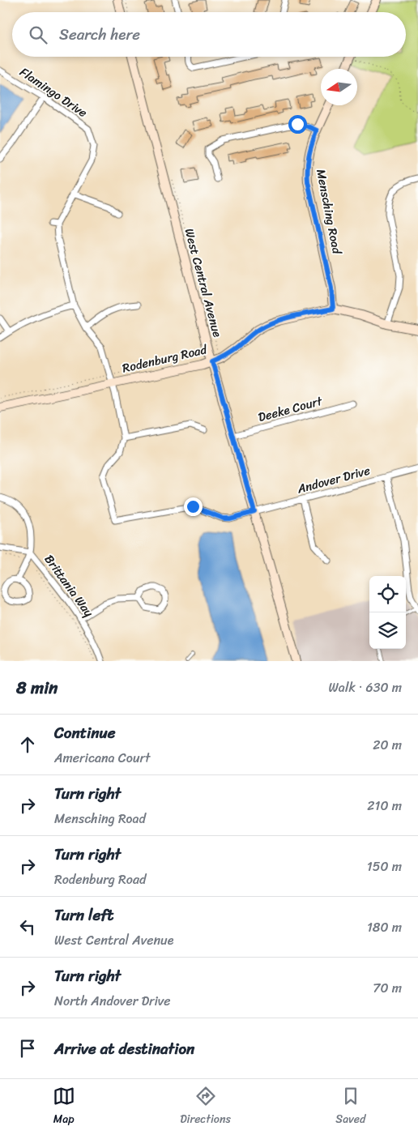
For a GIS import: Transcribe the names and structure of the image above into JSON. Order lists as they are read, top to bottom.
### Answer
{
  "streets": {
    "street": [
      "Flamingo Drive",
      "Mensching Road",
      "West Central Avenue",
      "Rodenburg Road",
      "Deeke Court",
      "Andover Drive",
      "Brittania Way"
    ]
  },
  "crossings": [
    ["Mensching Road", "Rodenburg Road"],
    ["West Central Avenue", "Rodenburg Road"],
    ["West Central Avenue", "Deeke Court"],
    ["West Central Avenue", "Andover Drive"]
  ],
  "north": "left",
  "page": {
    "search": "Search here",
    "heading": ["8 min", "Walk · 630 m"],
    "list": [
      ["Continue", "Americana Court", "20 m"],
      ["Turn right", "Mensching Road", "210 m"],
      ["Turn right", "Rodenburg Road", "150 m"],
      ["Turn left", "West Central Avenue", "180 m"],
      ["Turn right", "North Andover Drive", "70 m"],
      "Arrive at destination"
    ],
    "nav": ["Map", "Directions", "Saved"]
  }
}
